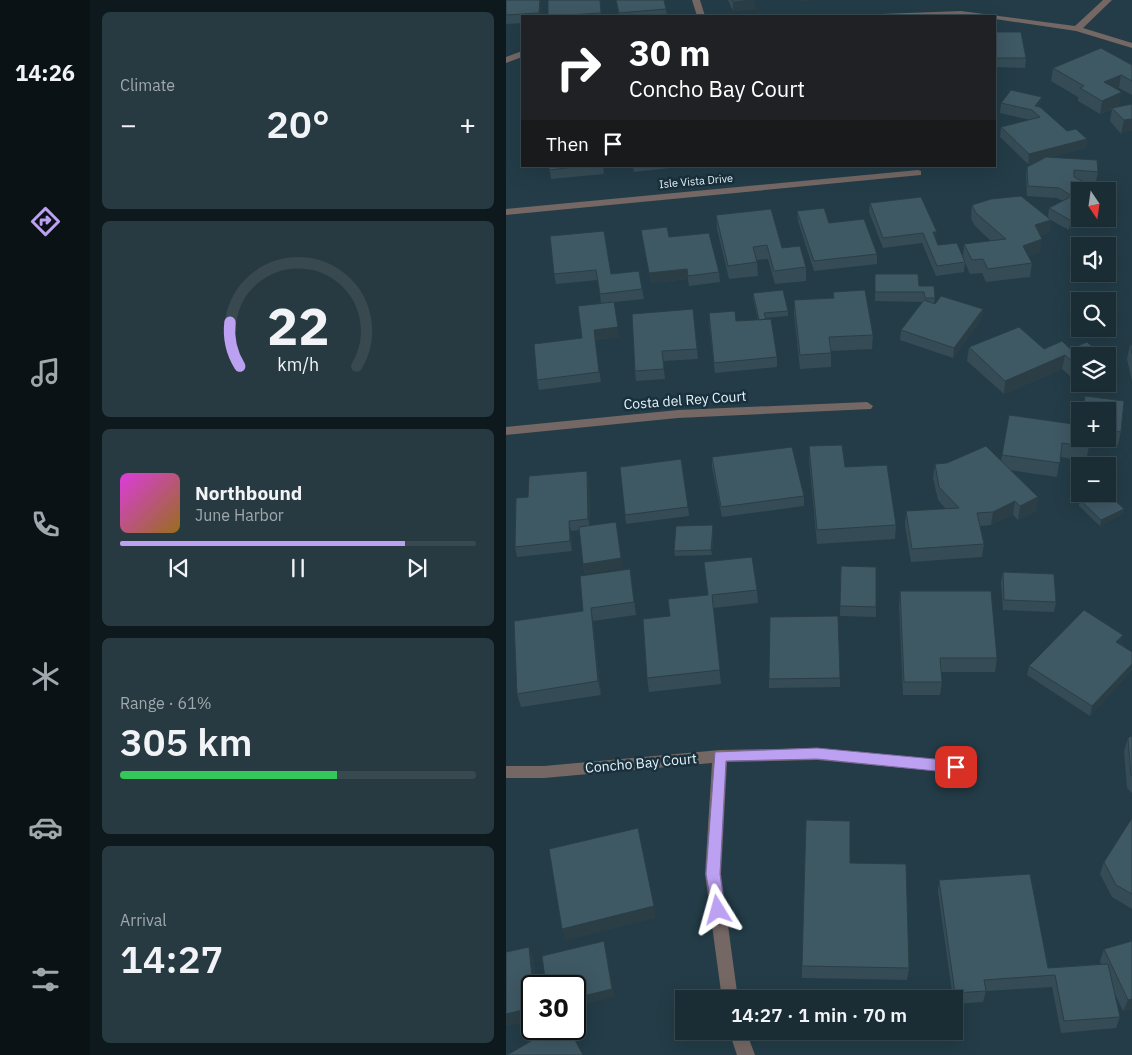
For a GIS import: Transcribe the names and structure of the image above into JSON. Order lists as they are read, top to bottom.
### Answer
{
  "streets": {
    "street": ["Isle Vista Drive", "Costa del Rey Court", "Concho Bay Court"]
  },
  "north": "bottom",
  "page": {
    "tabs": "14:26",
    "tile": [
      "Climate",
      ["Range · 61%", "305 km"],
      ["Arrival", "14:27"]
    ],
    "turn": ["30 m", "Concho Bay Court"],
    "heat": ["−", "20°", "+"],
    "then": "Then",
    "map_buttons": ["+", "−"],
    "song": ["Northbound", "June Harbor"],
    "limit": "30",
    "trip": "14:27 · 1 min · 70 m",
    "gauge": ["22", "km/h"]
  }
}
